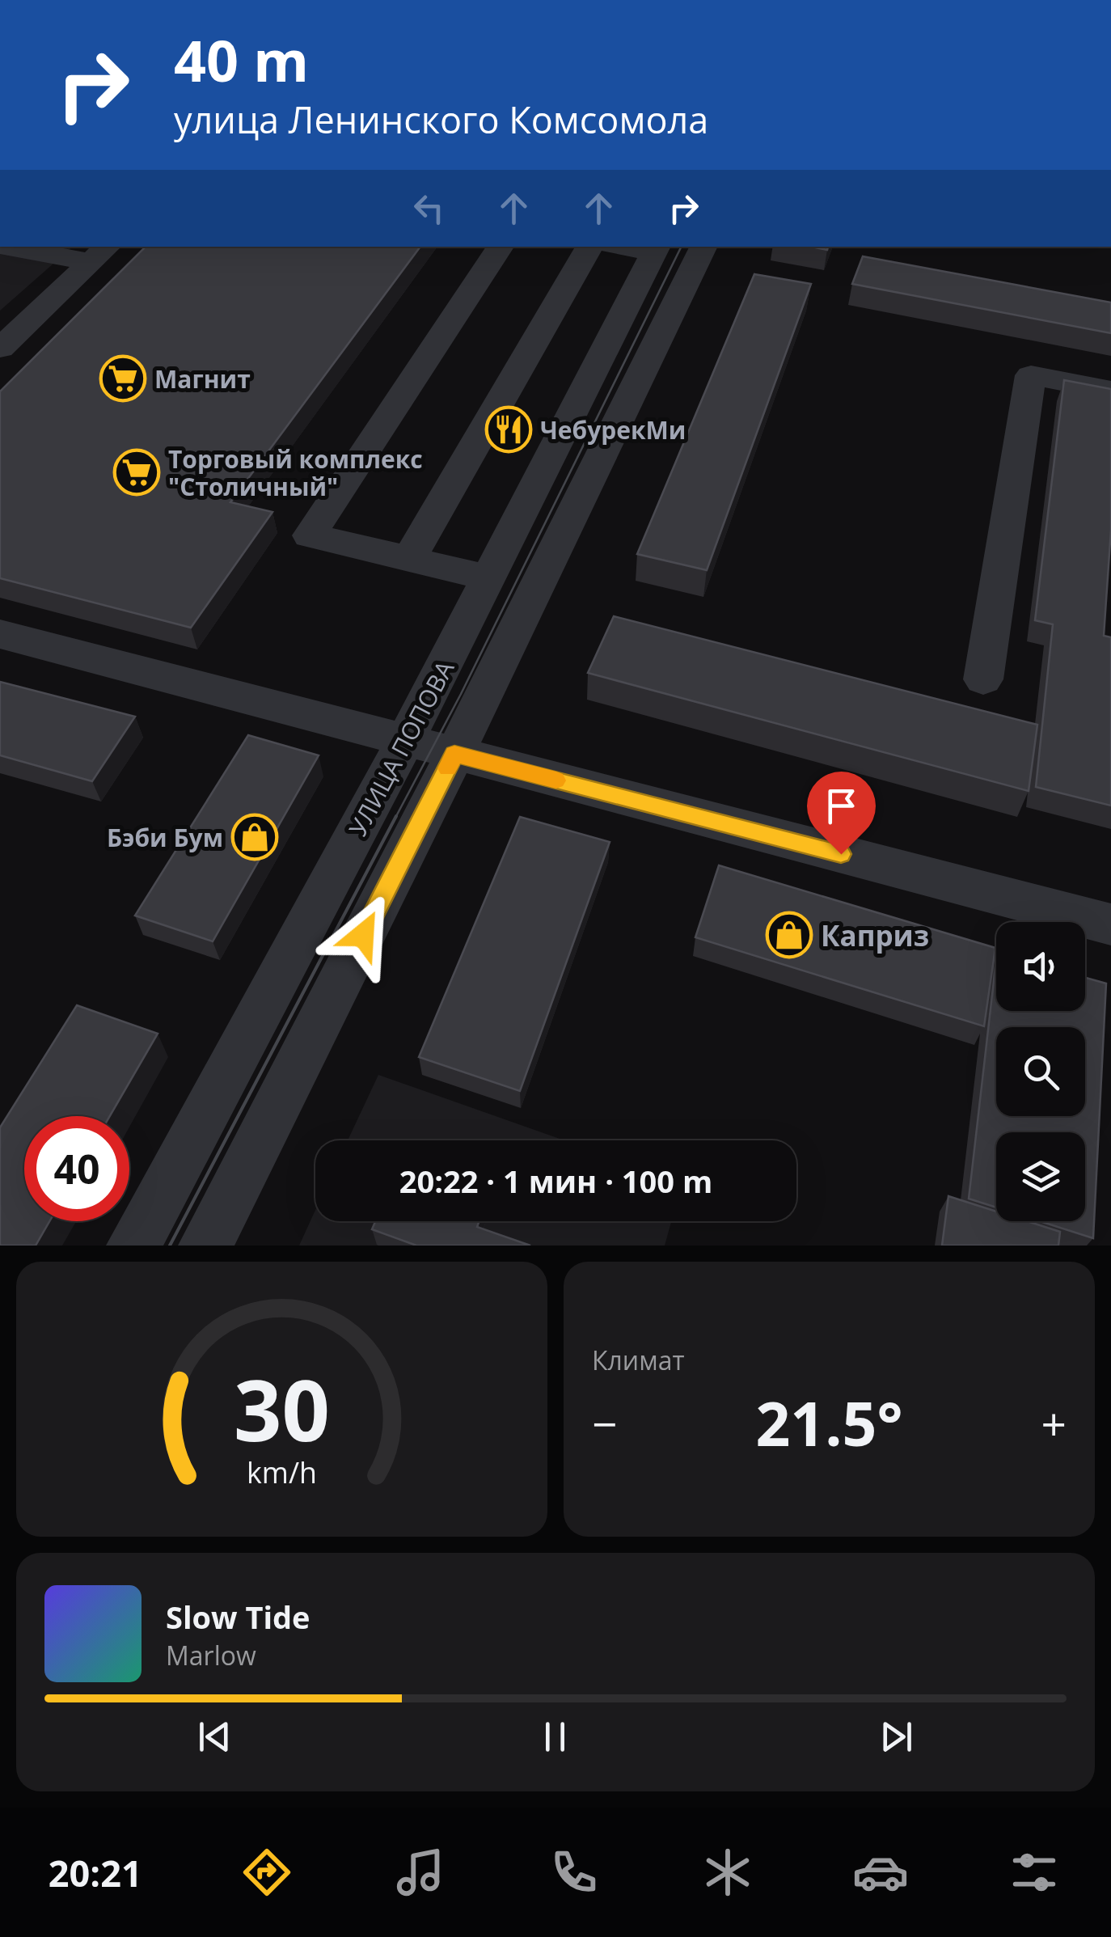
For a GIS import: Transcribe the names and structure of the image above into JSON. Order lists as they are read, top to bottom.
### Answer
{
  "streets": {
    "street": ["УЛИЦА ПОПОВА"]
  },
  "places": {
    "supermarket": ["Магнит", "Торговый комплекс \"Столичный\""],
    "restaurant": ["ЧебурекМи"],
    "shop": ["Бэби Бум", "Каприз"]
  },
  "page": {
    "turn": ["40 m", "улица Ленинского Комсомола"],
    "limit": "40",
    "trip": "20:22 · 1 мин · 100 m",
    "tile": "Климат",
    "heat": ["−", "21.5°", "+"],
    "song": ["Slow Tide", "Marlow"],
    "tabs": "20:21",
    "gauge": ["30", "km/h"]
  }
}
